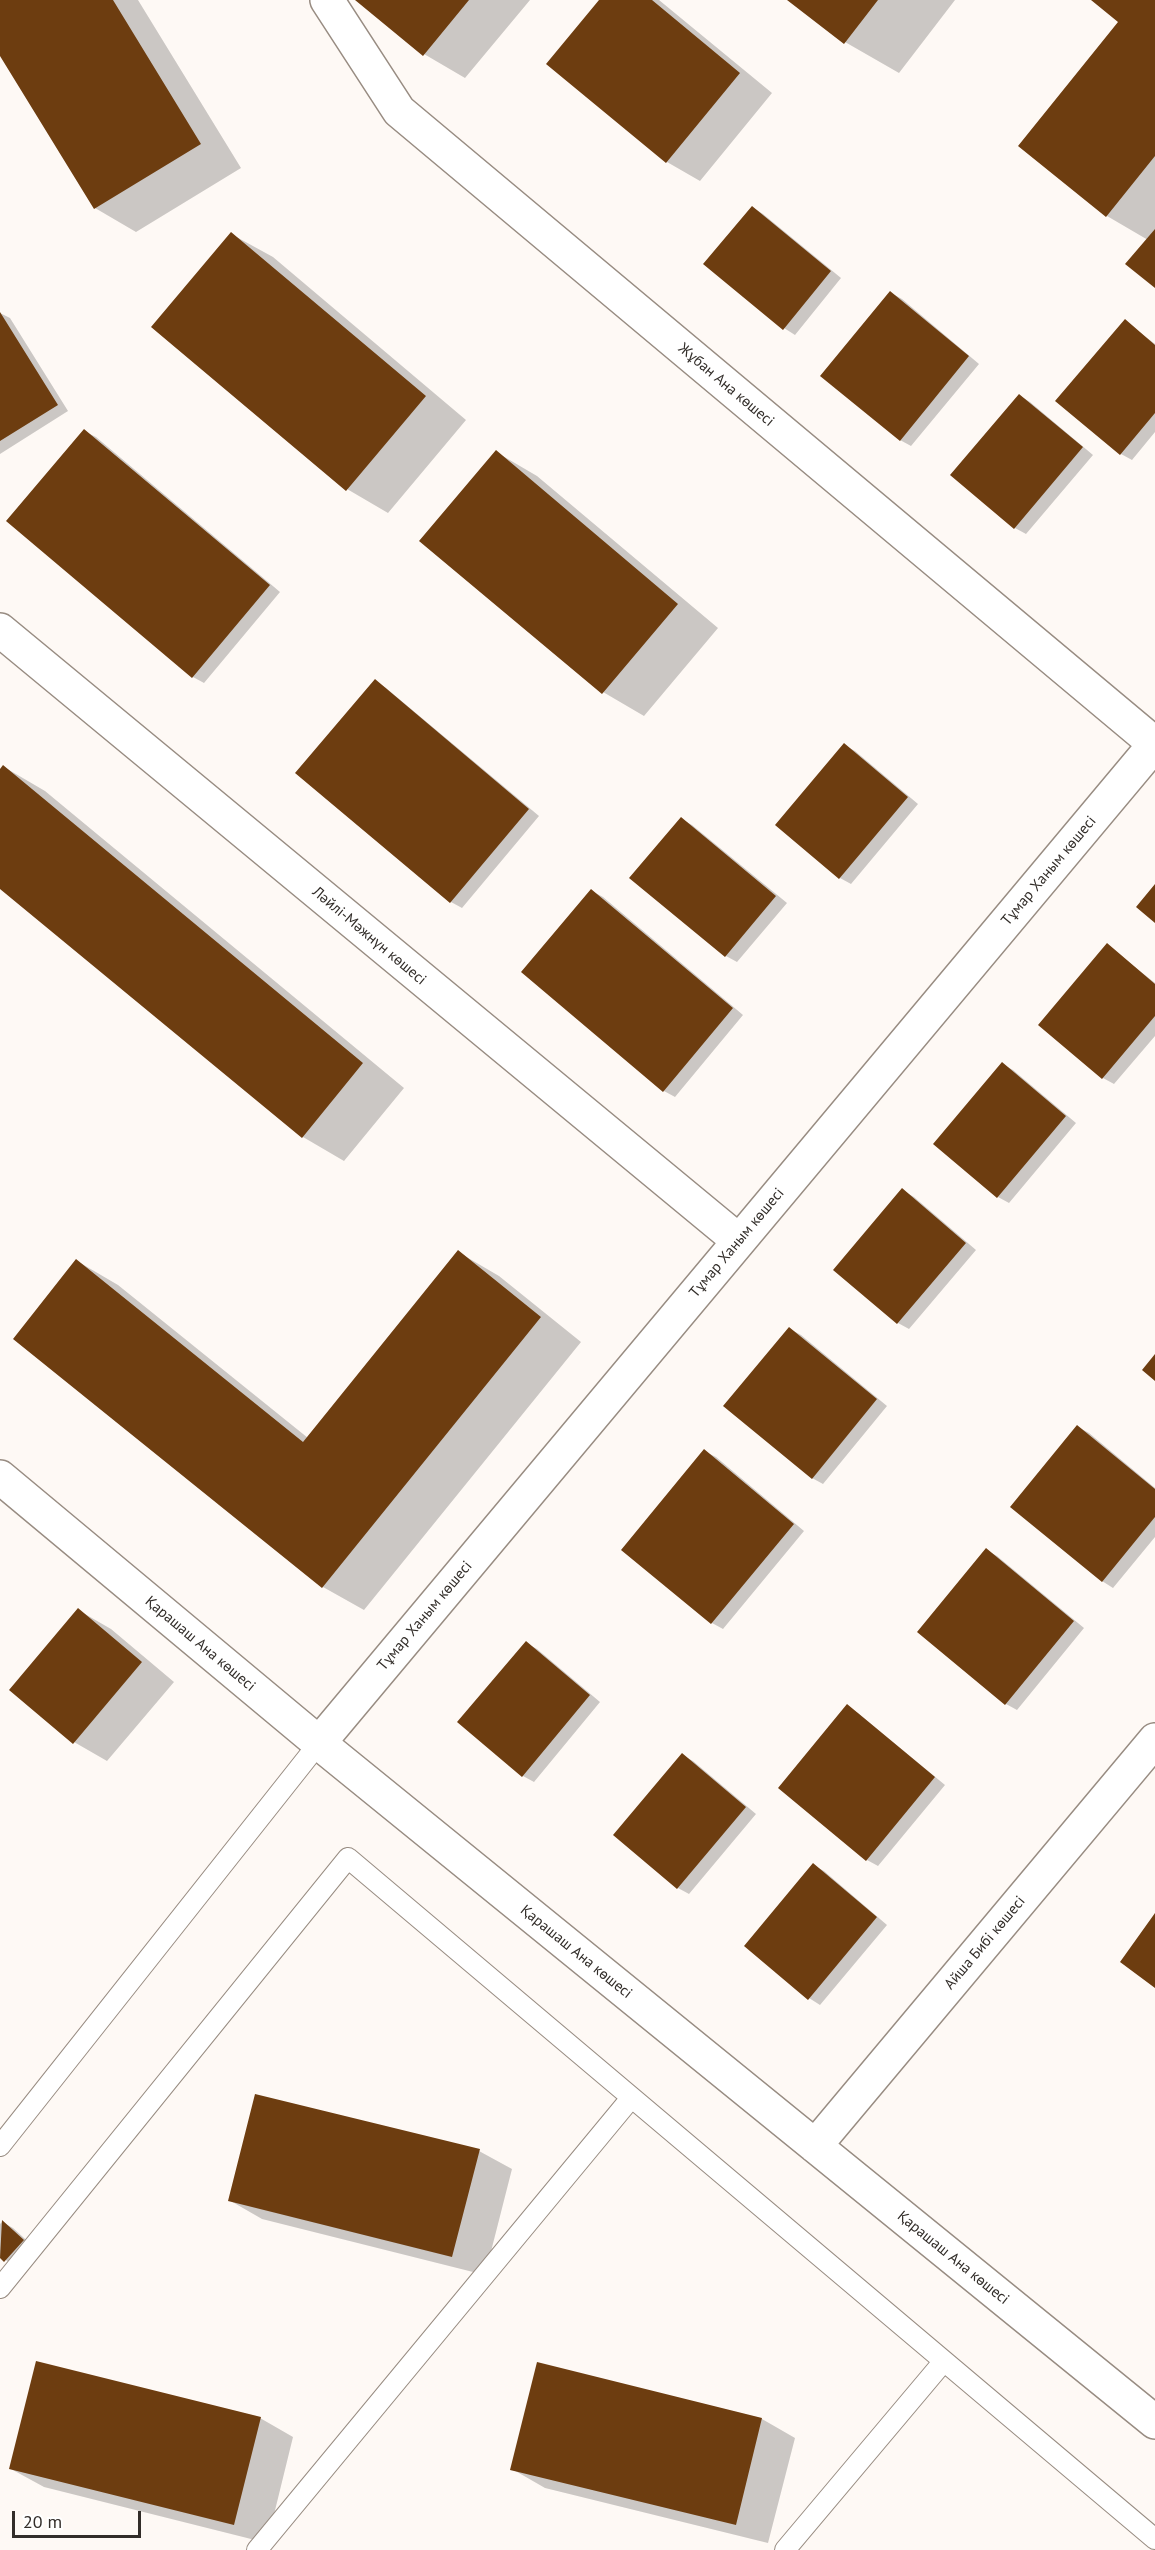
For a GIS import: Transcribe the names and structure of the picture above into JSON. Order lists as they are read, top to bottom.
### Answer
{
  "streets": {
    "street": [
      "Жұбан Ана көшесі",
      "Тұмар Ханым көшесі",
      "Ләйлі-Мәжнүн көшесі",
      "Қарашаш Ана көшесі",
      "Айша Бибі көшесі"
    ]
  },
  "crossings": [
    ["Жұбан Ана көшесі", "Тұмар Ханым көшесі"],
    ["Тұмар Ханым көшесі", "Ләйлі-Мәжнүн көшесі"],
    ["Тұмар Ханым көшесі", "Қарашаш Ана көшесі"],
    ["Қарашаш Ана көшесі", "Айша Бибі көшесі"]
  ],
  "scale_bar": "20 m"
}
